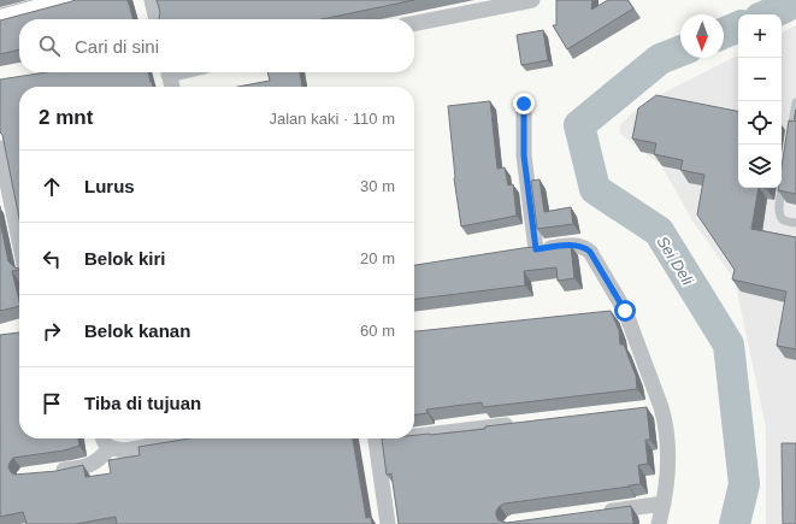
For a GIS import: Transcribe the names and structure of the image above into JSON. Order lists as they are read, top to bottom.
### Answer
{
  "water": ["Sei Deli"],
  "north": "bottom",
  "page": {
    "map_buttons": ["+", "−"],
    "search": "Cari di sini",
    "heading": ["2 mnt", "Jalan kaki · 110 m"],
    "list": [
      ["Lurus", "30 m"],
      ["Belok kiri", "20 m"],
      ["Belok kanan", "60 m"],
      "Tiba di tujuan"
    ]
  }
}
